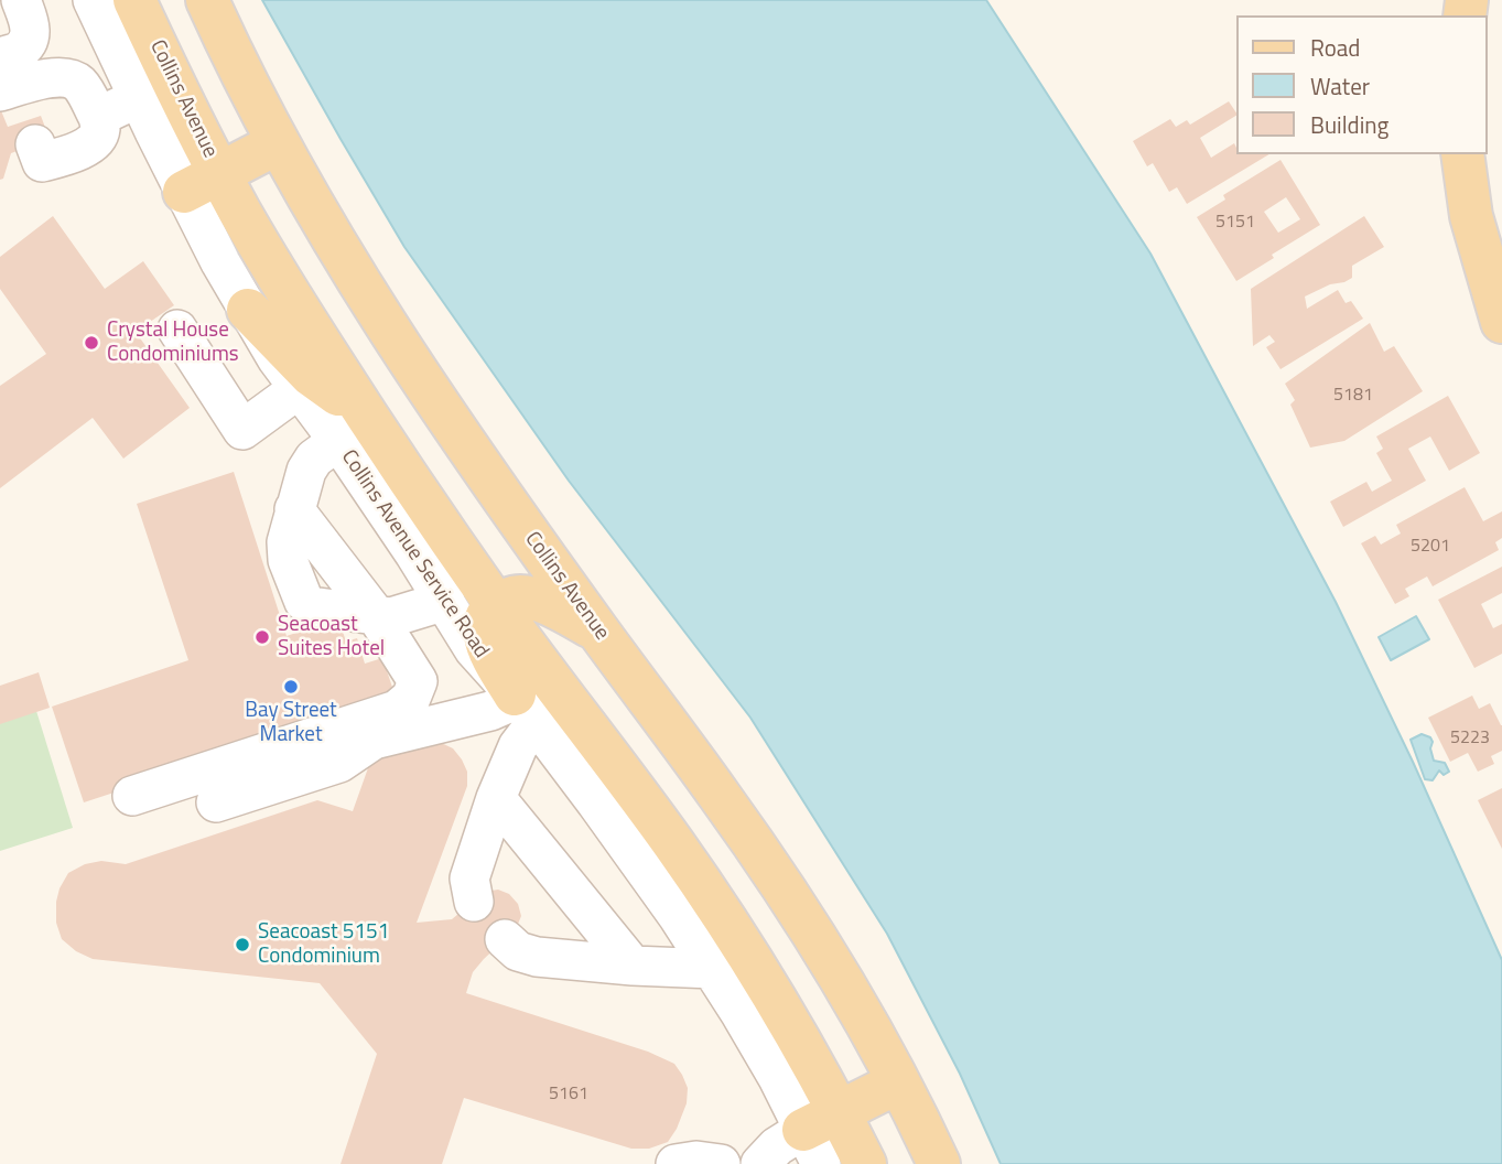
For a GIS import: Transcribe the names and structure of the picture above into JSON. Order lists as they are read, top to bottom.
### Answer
{
  "streets": {
    "main road": ["Collins Avenue"],
    "street": ["Collins Avenue Service Road"]
  },
  "crossings": [
    ["Collins Avenue", "Collins Avenue Service Road"]
  ],
  "places": [
    "Crystal House Condominiums",
    "Seacoast Suites Hotel",
    "Bay Street Market",
    "Seacoast 5151 Condominium"
  ],
  "house_numbers": [
    "5151",
    "5181",
    "5201",
    "5223",
    "5161"
  ],
  "legend": ["Road", "Water", "Building"]
}
